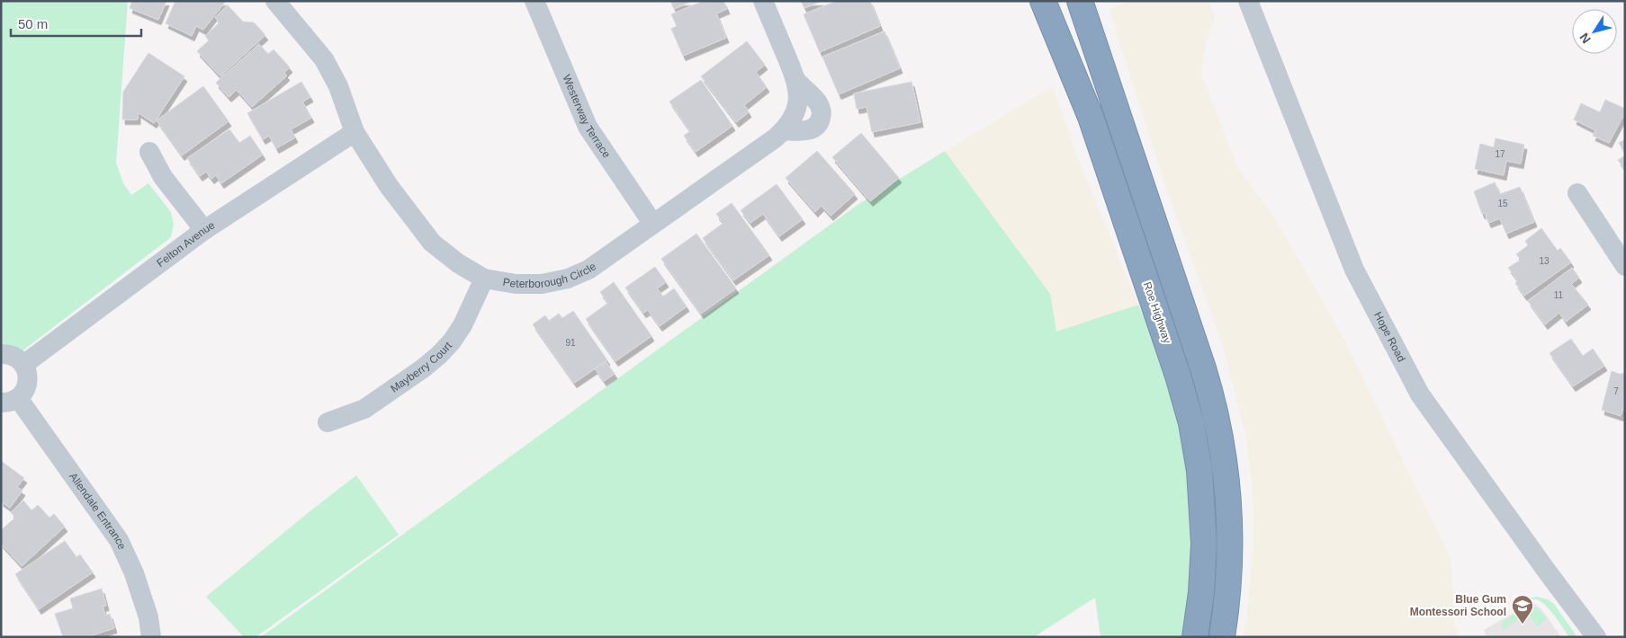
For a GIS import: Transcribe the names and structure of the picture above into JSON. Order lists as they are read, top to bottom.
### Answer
{
  "streets": {
    "highway": ["Roe Highway"],
    "street": [
      "Westerway Terrace",
      "Felton Avenue",
      "Peterborough Circle",
      "Hope Road",
      "Mayberry Court",
      "Allendale Entrance"
    ]
  },
  "crossings": [
    ["Westerway Terrace", "Peterborough Circle"],
    ["Felton Avenue", "Peterborough Circle"],
    ["Felton Avenue", "Allendale Entrance"],
    ["Peterborough Circle", "Mayberry Court"]
  ],
  "places": {
    "school or university": ["Blue Gum Montessori School"]
  },
  "house_numbers": [
    "17",
    "15",
    "13",
    "11",
    "91",
    "7"
  ],
  "scale_bar": "50 m",
  "north": "bottom left"
}
